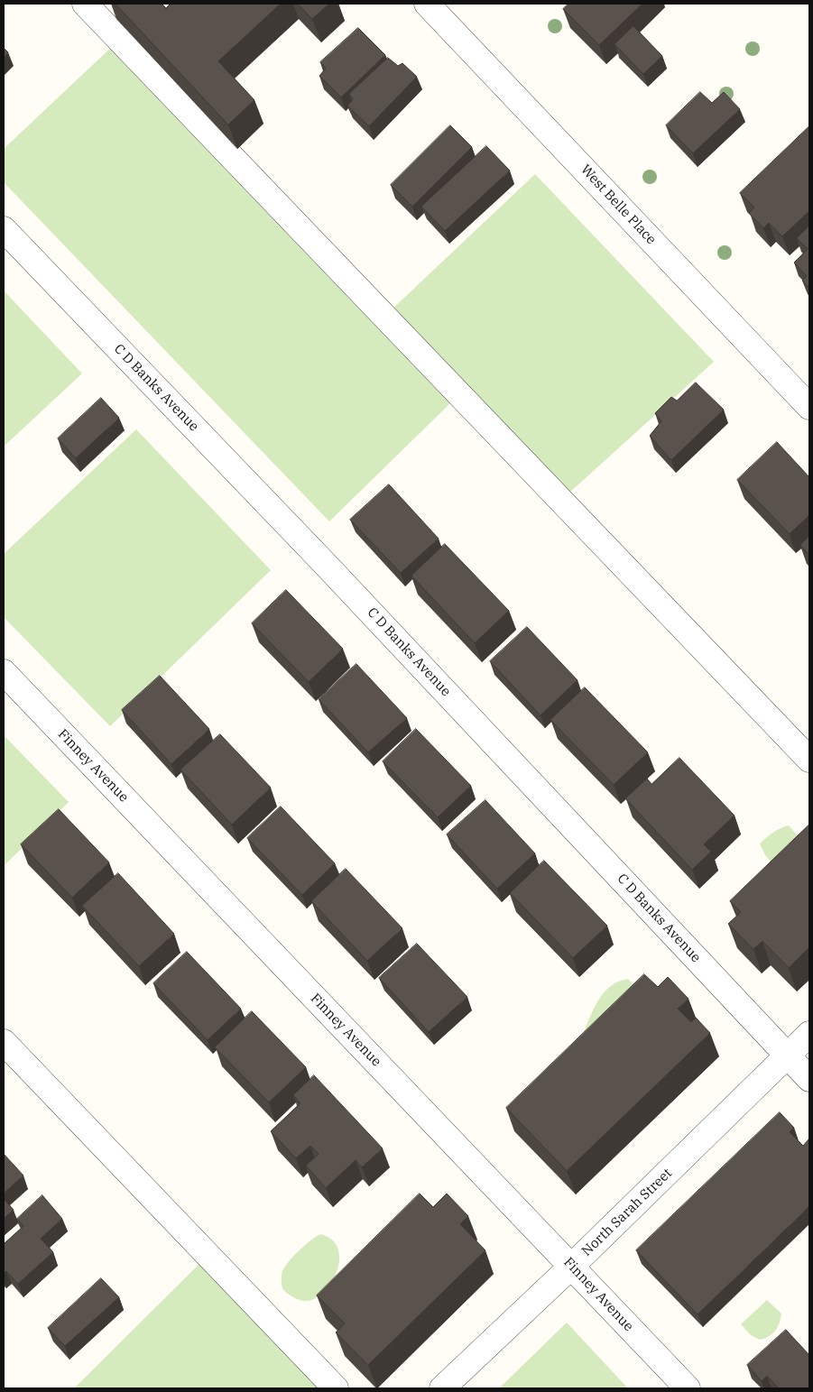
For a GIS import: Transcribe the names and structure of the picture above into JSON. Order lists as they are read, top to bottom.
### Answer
{
  "streets": {
    "street": [
      "West Belle Place",
      "C D Banks Avenue",
      "Finney Avenue",
      "North Sarah Street"
    ]
  },
  "crossings": [
    ["C D Banks Avenue", "North Sarah Street"],
    ["Finney Avenue", "North Sarah Street"]
  ]
}
